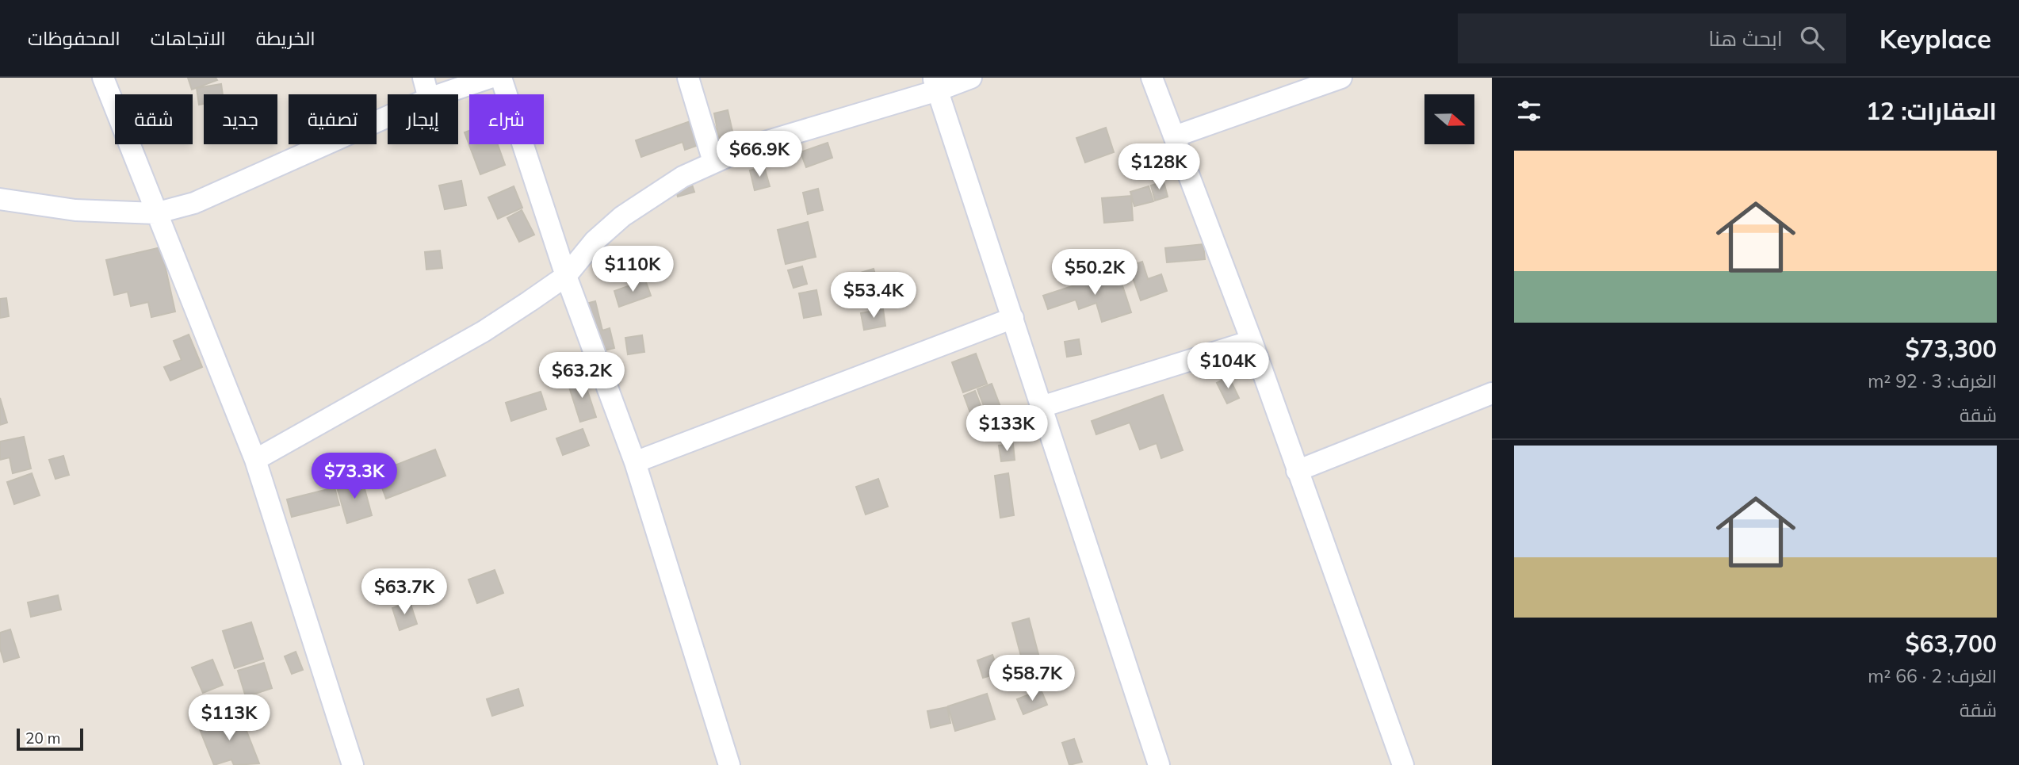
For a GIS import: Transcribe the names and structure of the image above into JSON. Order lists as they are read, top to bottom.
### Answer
{
  "scale_bar": "20 m",
  "north": "right",
  "page": {
    "header": "Keyplace",
    "search": "ابحث هنا",
    "nav": ["الخريطة", "الاتجاهات", "المحفوظات"],
    "heading": "العقارات: 12",
    "chip": [
      "شراء",
      "إيجار",
      "تصفية",
      "جديد",
      "شقة"
    ],
    "price": [
      "$66.9K",
      "$128K",
      "$110K",
      "$50.2K",
      "$53.4K",
      "$104K",
      "$63.2K",
      "$133K",
      "$73.3K",
      "$63.7K",
      "$58.7K",
      "$113K"
    ],
    "list": [
      {
        "name": "$73,300",
        "note": "الغرف: 3 · 92 m² · شقة"
      },
      {
        "name": "$63,700",
        "note": "الغرف: 2 · 66 m² · شقة"
      }
    ],
    "scale": "20 m"
  }
}
